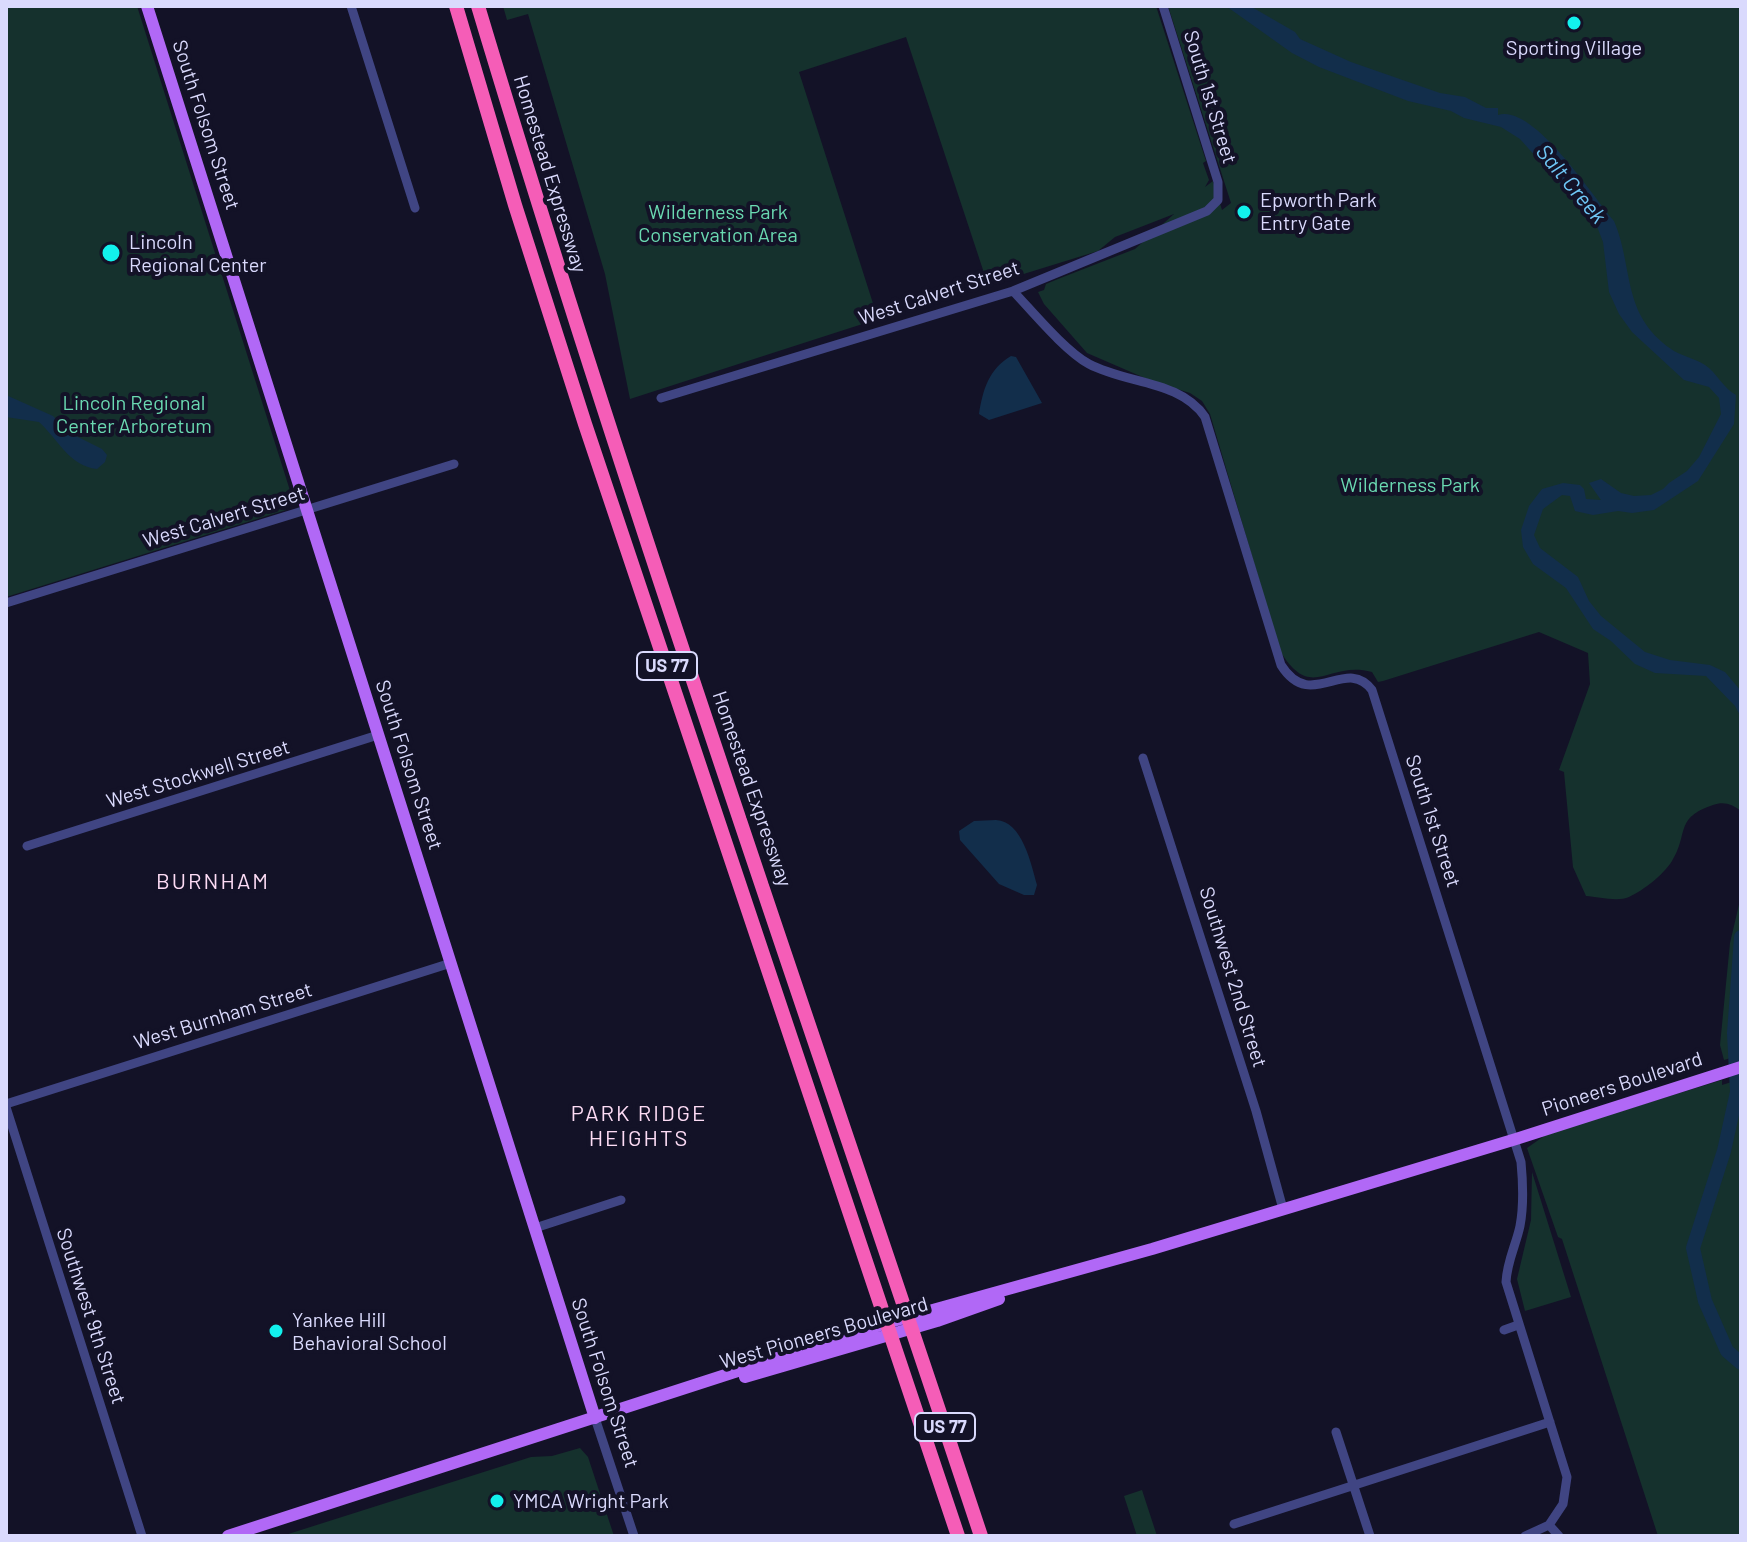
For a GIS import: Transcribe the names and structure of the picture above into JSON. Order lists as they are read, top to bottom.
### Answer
{
  "streets": {
    "highway": ["Homestead Expressway", "US 77"],
    "main road": ["South Folsom Street", "Pioneers Boulevard", "West Pioneers Boulevard"],
    "street": [
      "South 1st Street",
      "West Calvert Street",
      "West Stockwell Street",
      "Southwest 2nd Street",
      "West Burnham Street",
      "Southwest 9th Street"
    ]
  },
  "crossings": [
    ["South 1st Street", "West Calvert Street"],
    ["South 1st Street", "Pioneers Boulevard"],
    ["South 1st Street", "West Pioneers Boulevard"],
    ["South Folsom Street", "West Calvert Street"],
    ["South Folsom Street", "West Stockwell Street"],
    ["South Folsom Street", "West Burnham Street"],
    ["South Folsom Street", "West Pioneers Boulevard"],
    ["Homestead Expressway", "West Pioneers Boulevard"],
    ["Southwest 2nd Street", "West Pioneers Boulevard"],
    ["West Burnham Street", "Southwest 9th Street"],
    ["Pioneers Boulevard", "West Pioneers Boulevard"]
  ],
  "districts": ["BURNHAM", "PARK RIDGE HEIGHTS"],
  "water": ["Salt Creek"],
  "parks": ["Wilderness Park Conservation Area", "Lincoln Regional Center Arboretum", "Wilderness Park"],
  "places": [
    "Sporting Village",
    "Epworth Park Entry Gate",
    "Lincoln Regional Center",
    "Yankee Hill Behavioral School",
    "YMCA Wright Park"
  ]
}
